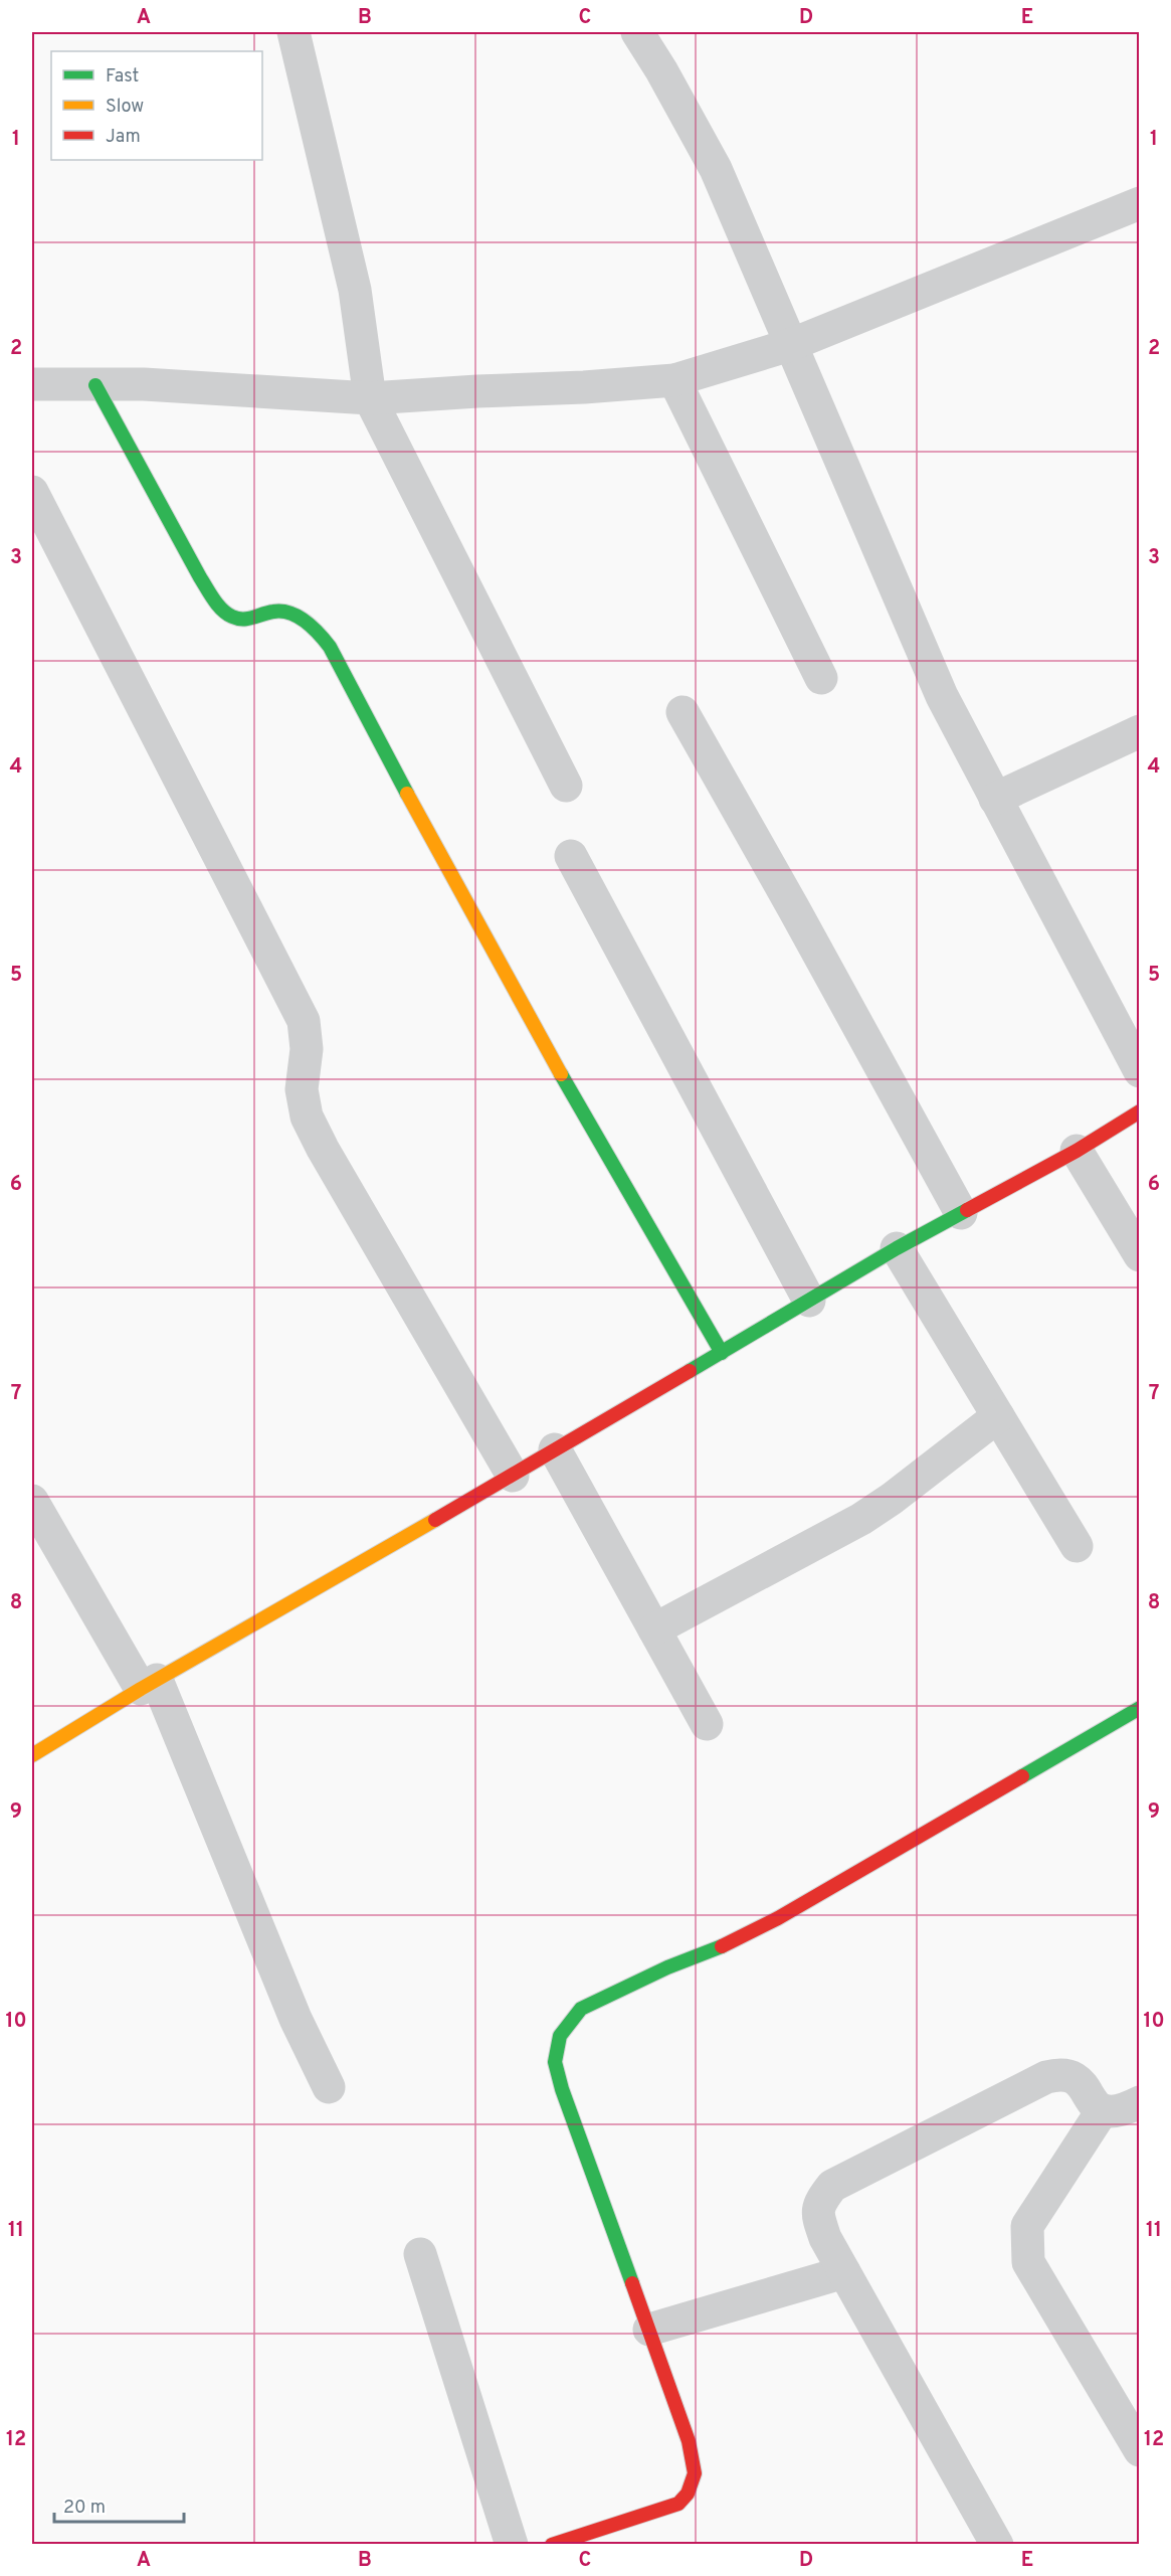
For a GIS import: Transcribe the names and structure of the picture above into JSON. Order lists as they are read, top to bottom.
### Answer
{
  "legend": ["Fast", "Slow", "Jam"],
  "scale_bar": "20 m",
  "grid": {
    "columns": [
      "A",
      "B",
      "C",
      "D",
      "E"
    ],
    "rows": [
      "1",
      "2",
      "3",
      "4",
      "5",
      "6",
      "7",
      "8",
      "9",
      "10",
      "11",
      "12"
    ]
  }
}
